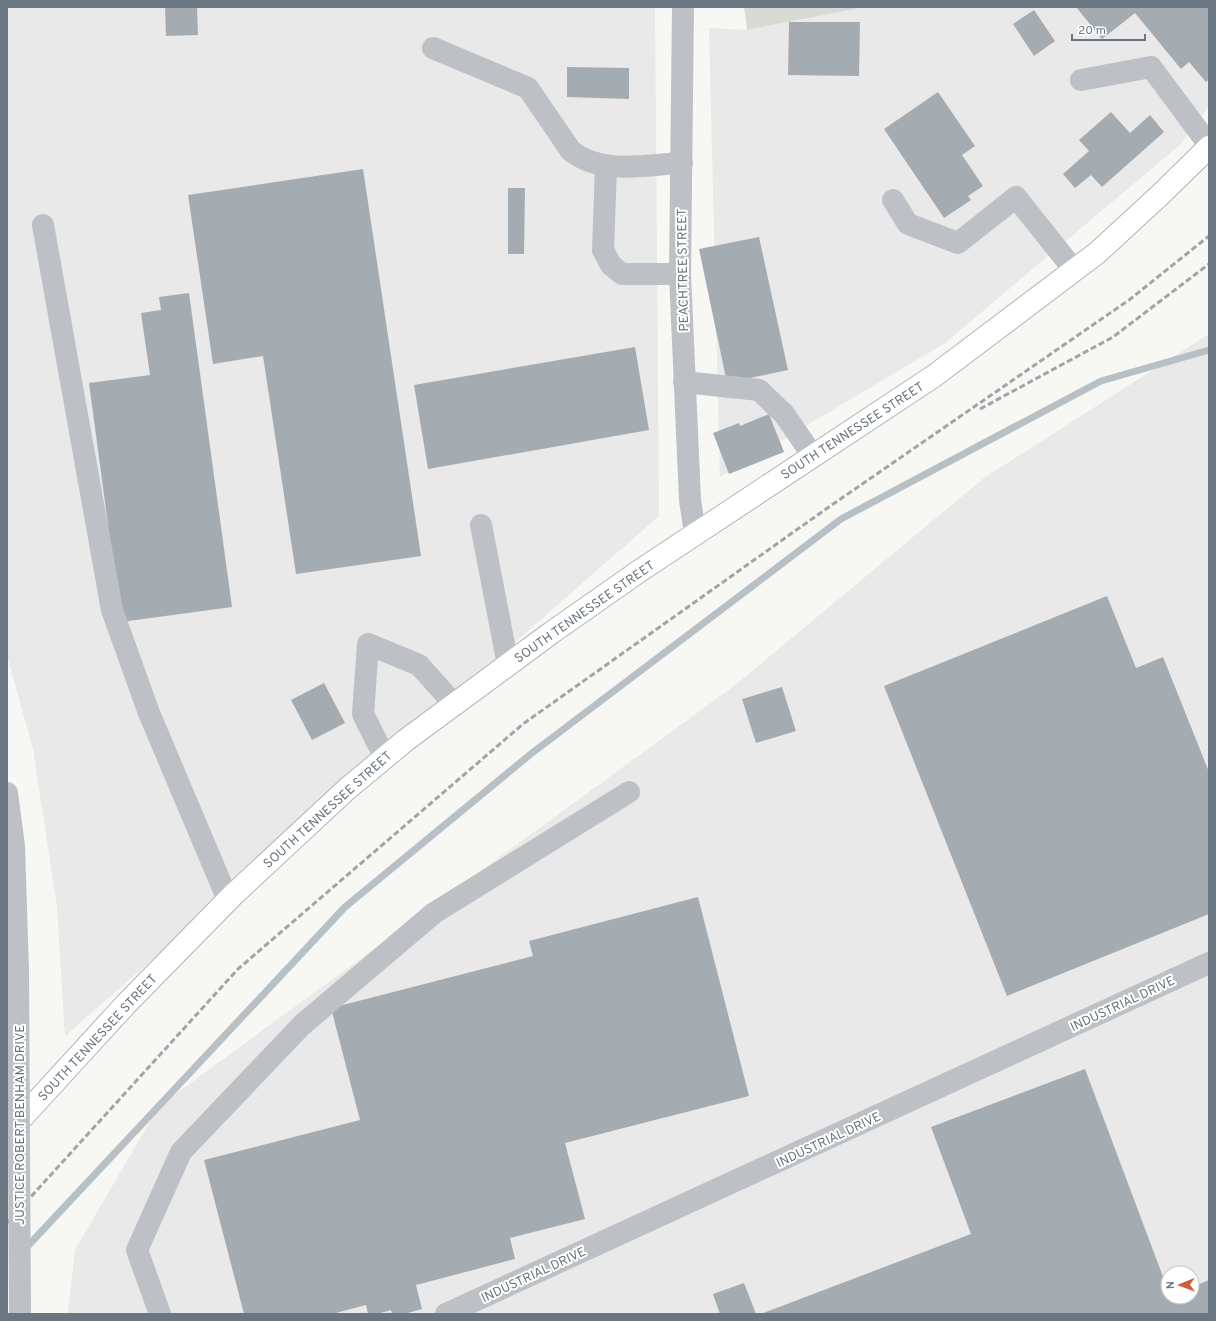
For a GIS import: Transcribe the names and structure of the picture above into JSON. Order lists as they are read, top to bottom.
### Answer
{
  "streets": {
    "main road": ["SOUTH TENNESSEE STREET"],
    "street": ["PEACHTREE STREET", "INDUSTRIAL DRIVE", "JUSTICE ROBERT BENHAM DRIVE"]
  },
  "crossings": [
    ["PEACHTREE STREET", "SOUTH TENNESSEE STREET"]
  ],
  "scale_bar": "20 m",
  "north": "left"
}
